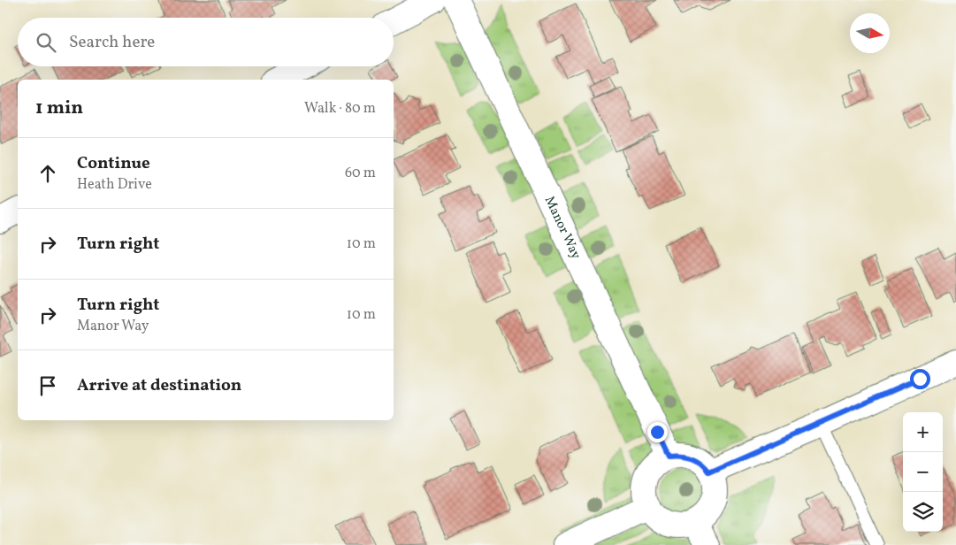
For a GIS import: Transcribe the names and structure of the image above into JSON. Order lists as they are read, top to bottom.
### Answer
{
  "streets": {
    "street": ["Manor Way"]
  },
  "north": "right",
  "page": {
    "search": "Search here",
    "heading": ["1 min", "Walk · 80 m"],
    "list": [
      ["Continue", "Heath Drive", "60 m"],
      ["Turn right", "10 m"],
      ["Turn right", "Manor Way", "10 m"],
      "Arrive at destination"
    ],
    "map_buttons": ["+", "−"]
  }
}
